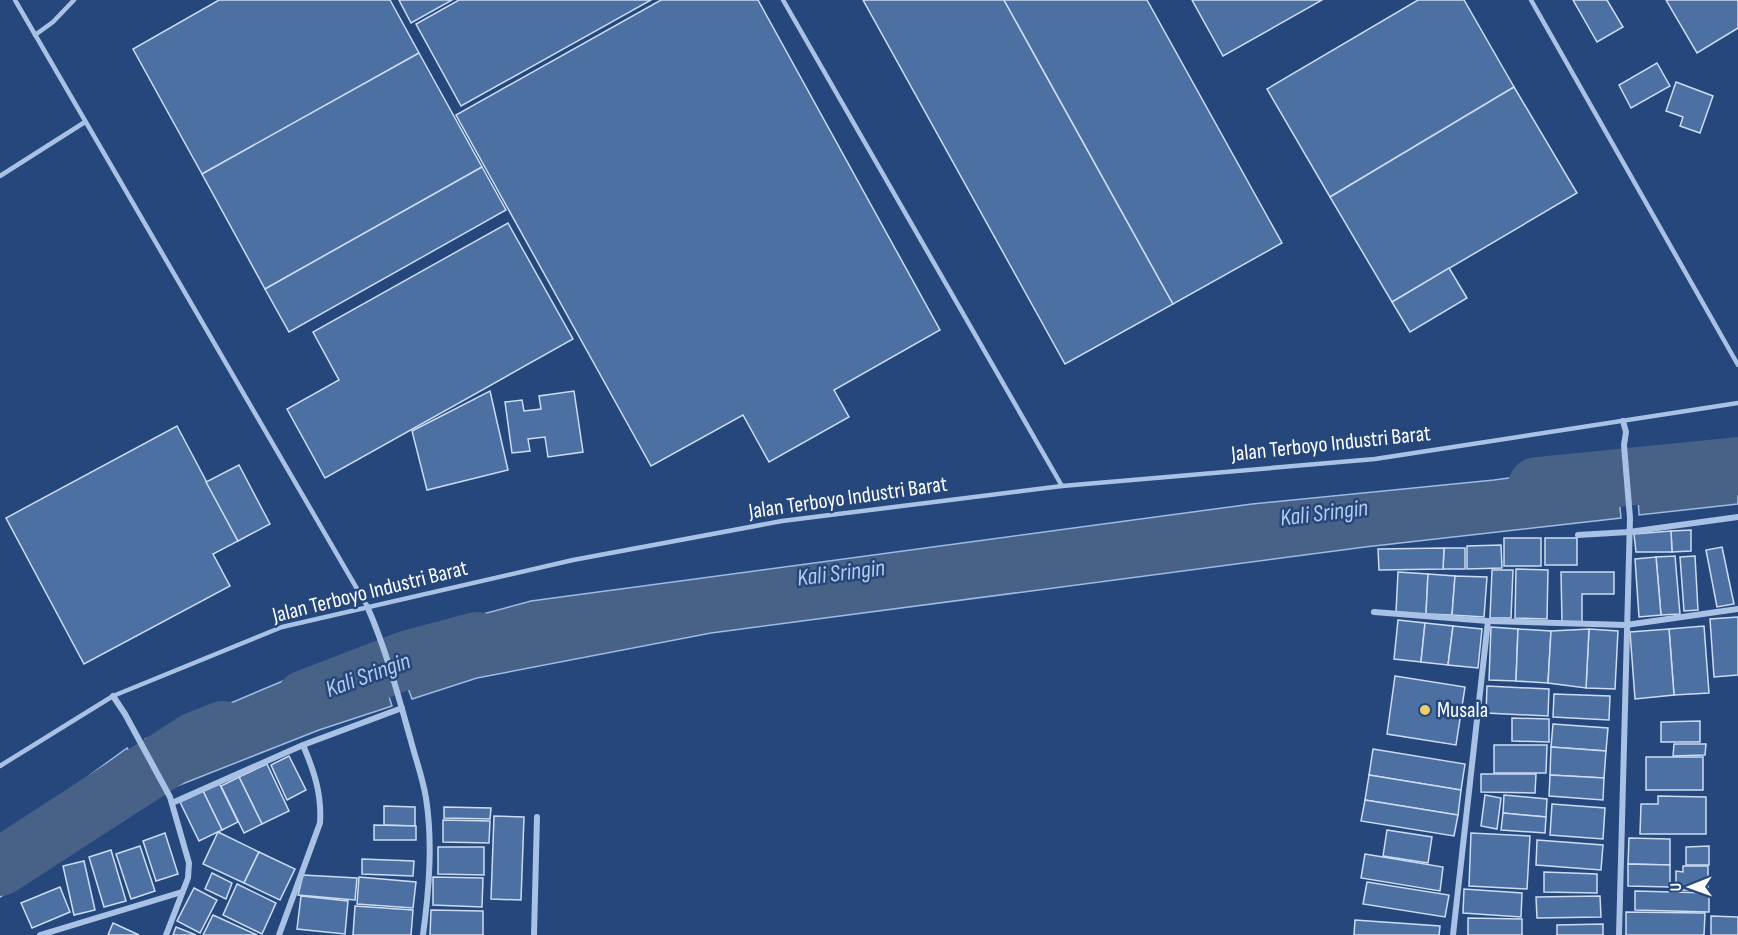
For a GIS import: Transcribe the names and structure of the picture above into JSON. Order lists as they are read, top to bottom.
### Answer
{
  "streets": {
    "lane": ["Jalan Terboyo Industri Barat"]
  },
  "water": ["Kali Sringin"],
  "places": ["Musala"],
  "north": "left"
}
